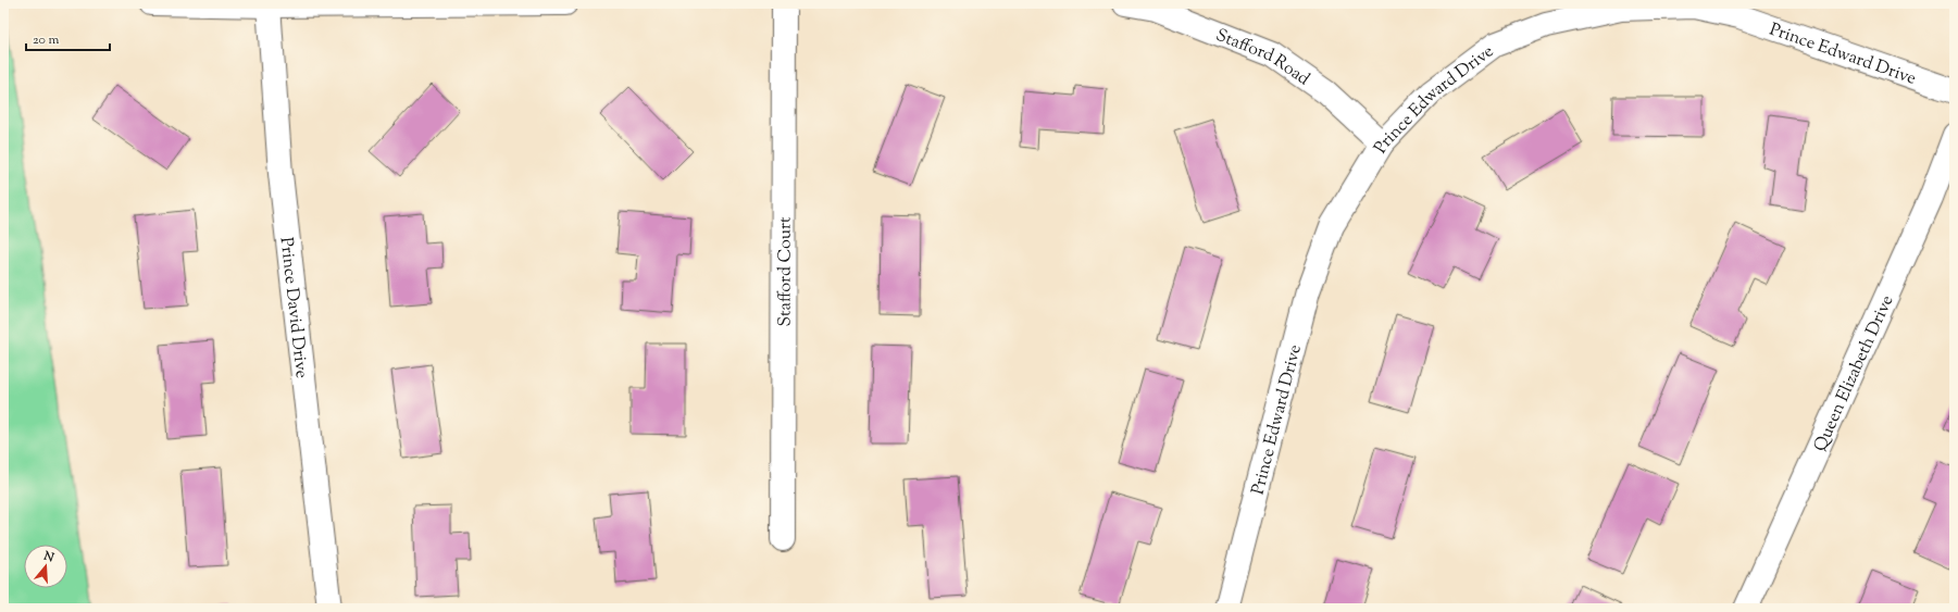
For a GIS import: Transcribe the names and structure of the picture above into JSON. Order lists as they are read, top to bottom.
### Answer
{
  "streets": {
    "street": [
      "Prince Edward Drive",
      "Stafford Road",
      "Stafford Court",
      "Prince David Drive",
      "Queen Elizabeth Drive"
    ]
  },
  "crossings": [
    ["Prince Edward Drive", "Stafford Road"]
  ],
  "scale_bar": "20 m",
  "north": "top"
}
